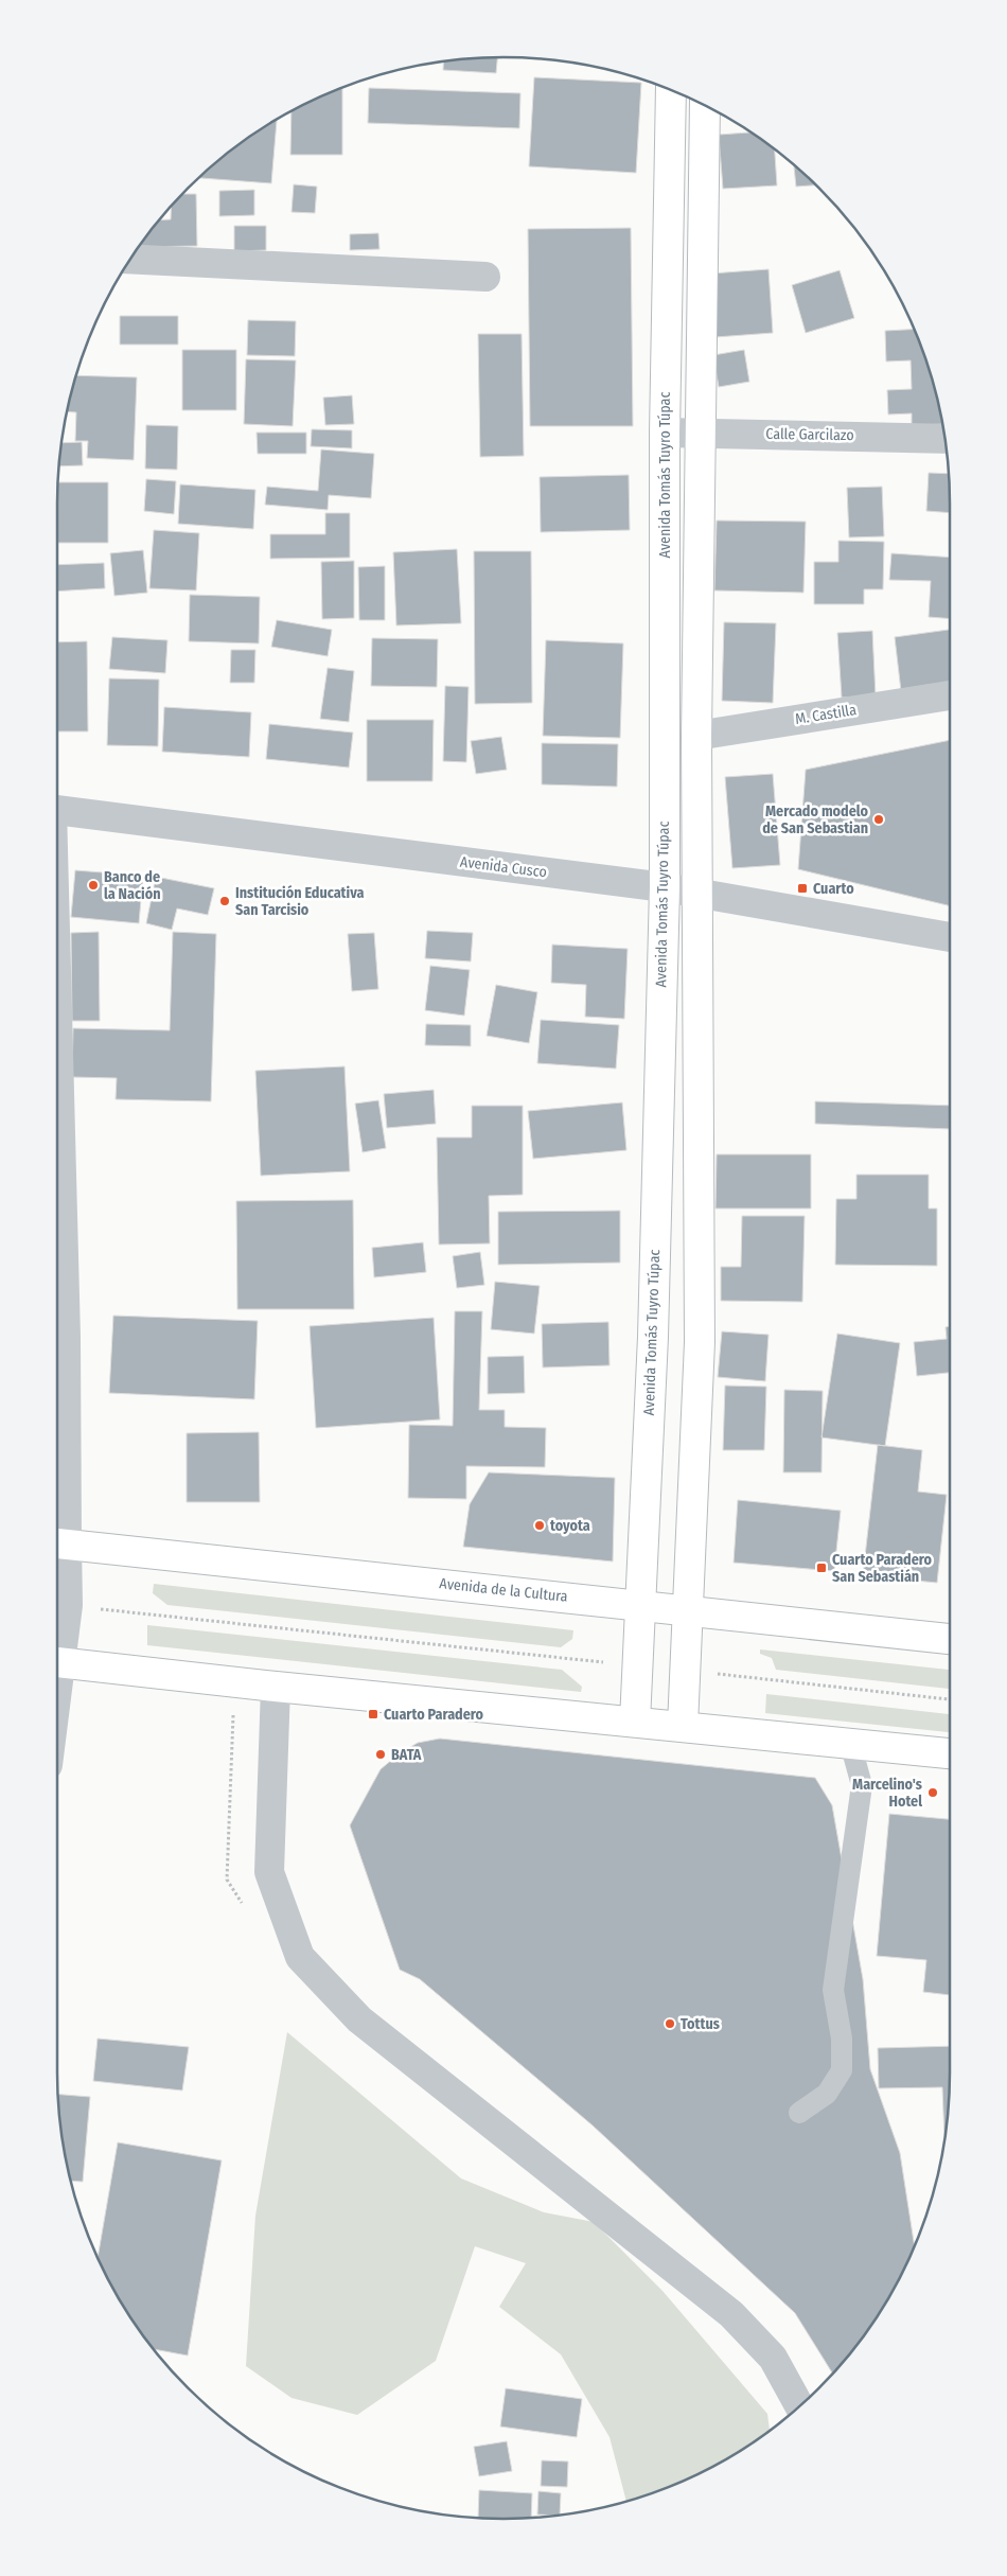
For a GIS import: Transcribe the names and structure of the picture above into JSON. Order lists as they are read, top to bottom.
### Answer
{
  "streets": {
    "main road": ["Avenida Tomás Tuyro Túpac", "Avenida de la Cultura"],
    "street": ["Calle Garcilazo", "M. Castilla", "Avenida Cusco"]
  },
  "crossings": [
    ["Calle Garcilazo", "Avenida Tomás Tuyro Túpac"],
    ["Avenida Tomás Tuyro Túpac", "Avenida Cusco"],
    ["Avenida Tomás Tuyro Túpac", "Avenida de la Cultura"]
  ],
  "places": {
    "other": [
      "Mercado modelo de San Sebastian",
      "Banco de la Nación",
      "Institución Educativa San Tarcisio",
      "toyota",
      "BATA",
      "Marcelino's Hotel",
      "Tottus"
    ],
    "transit": ["Cuarto", "Cuarto Paradero San Sebastián", "Cuarto Paradero"]
  }
}
